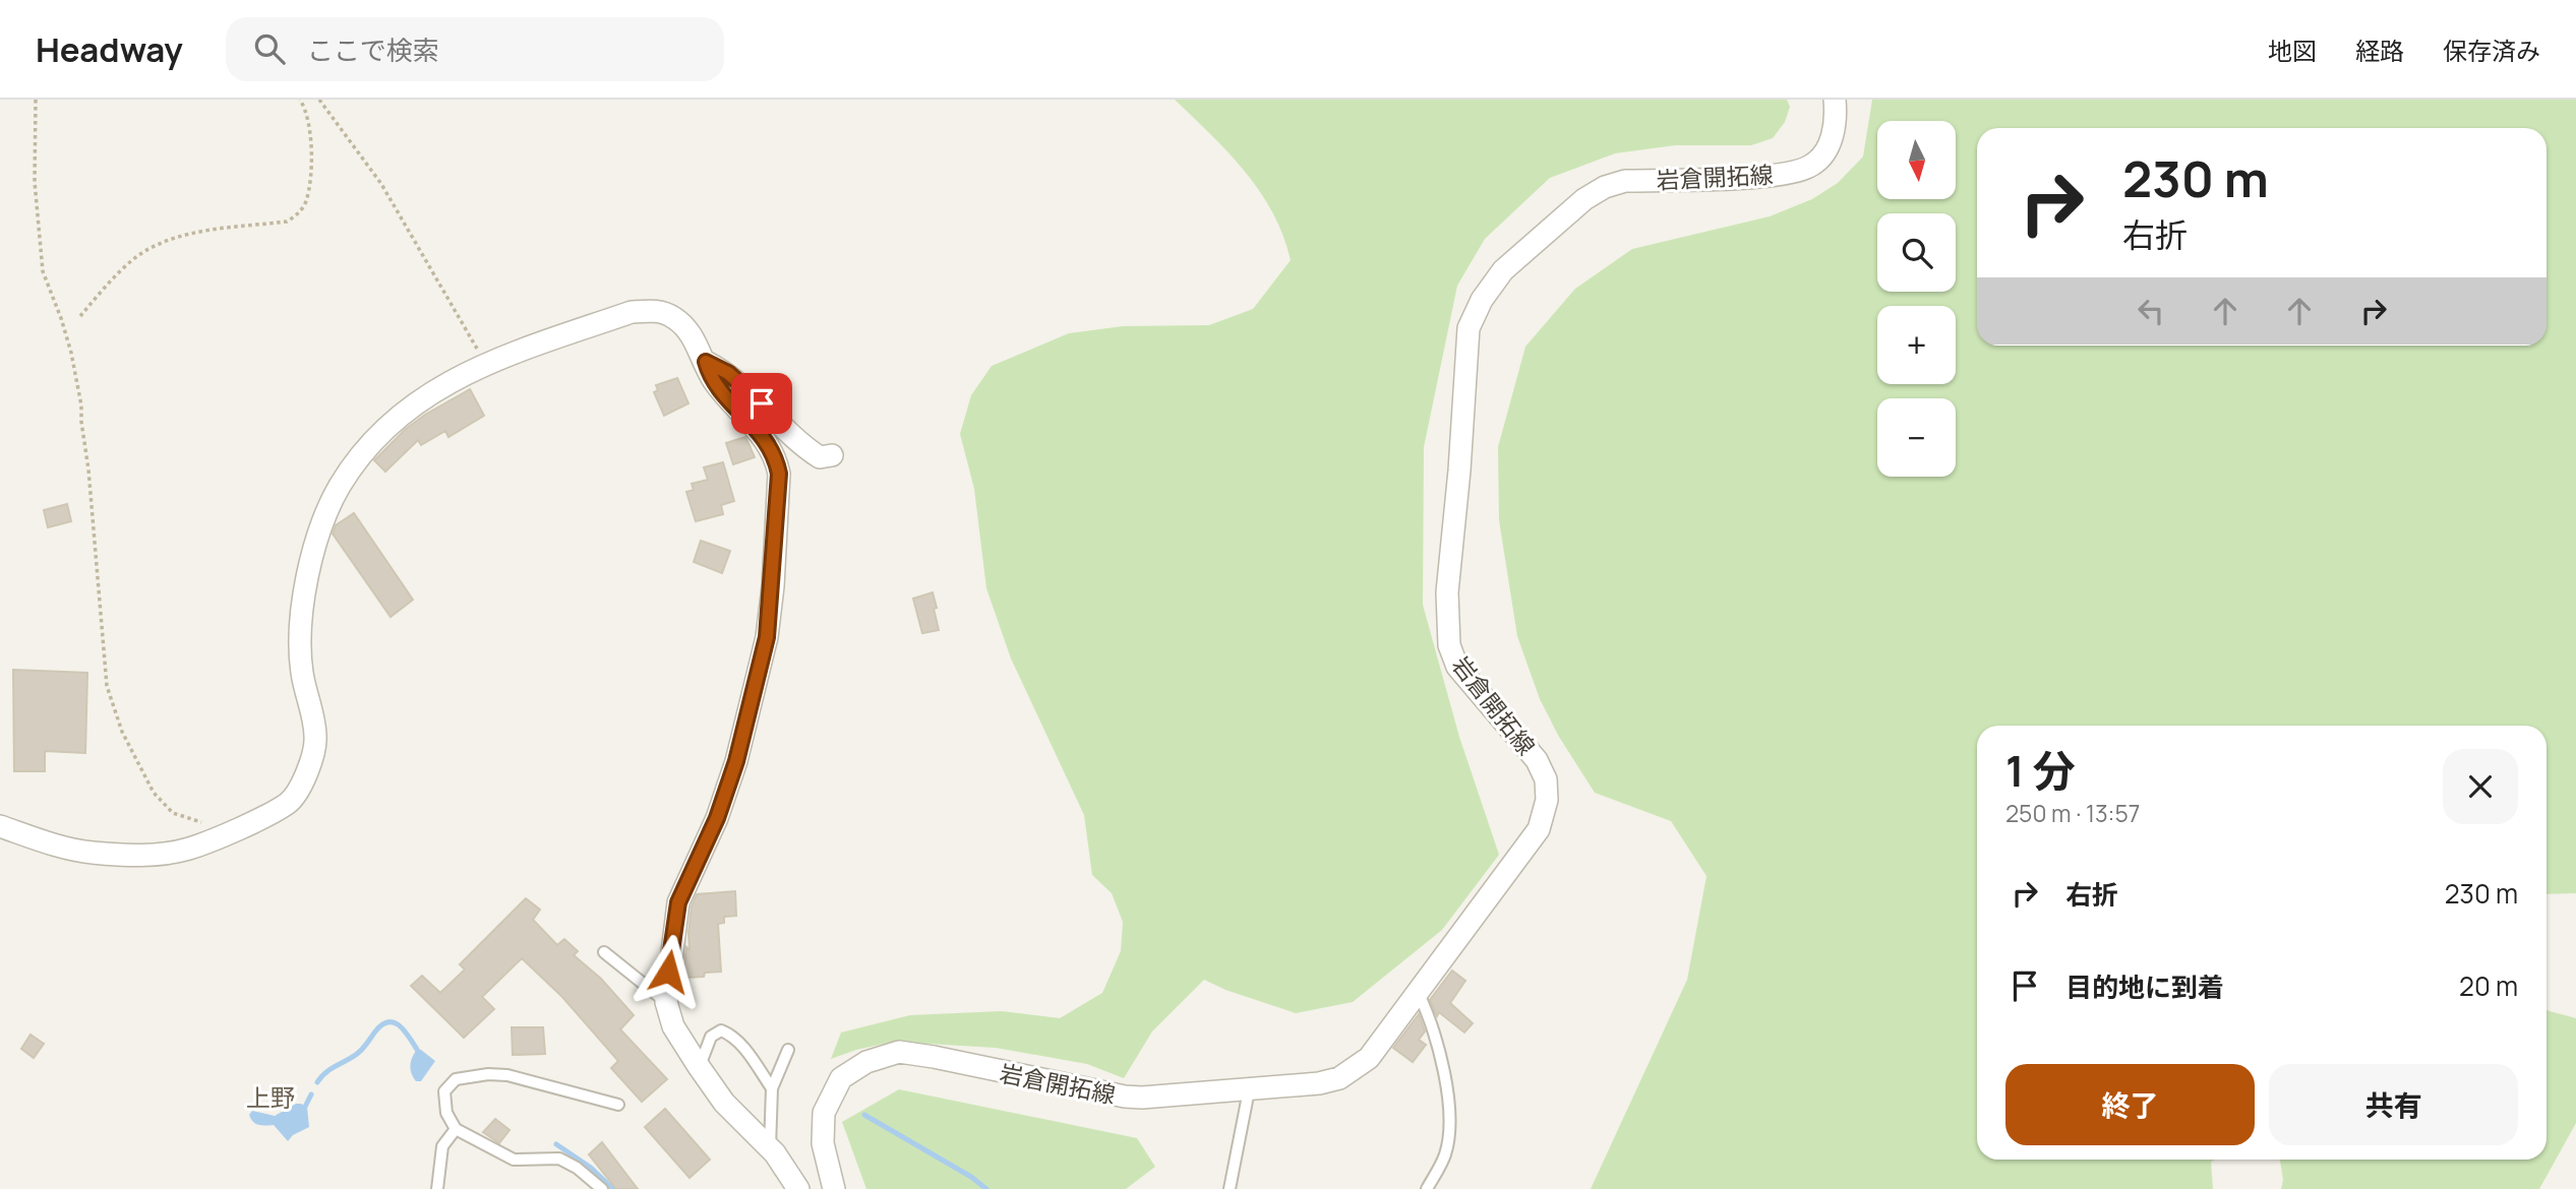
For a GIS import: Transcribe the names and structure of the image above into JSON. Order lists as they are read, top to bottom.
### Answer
{
  "streets": {
    "street": ["岩倉開拓線"]
  },
  "districts": ["上野"],
  "north": "bottom",
  "page": {
    "header": "Headway",
    "search": "ここで検索",
    "nav": ["地図", "経路", "保存済み"],
    "map_buttons": ["+", "−"],
    "turn": ["230 m", "右折"],
    "heading": ["1 分", "250 m · 13:57"],
    "list": [
      {
        "name": "右折",
        "value": "230 m"
      },
      {
        "name": "目的地に到着",
        "value": "20 m"
      }
    ],
    "buttons": ["終了", "共有"]
  }
}
